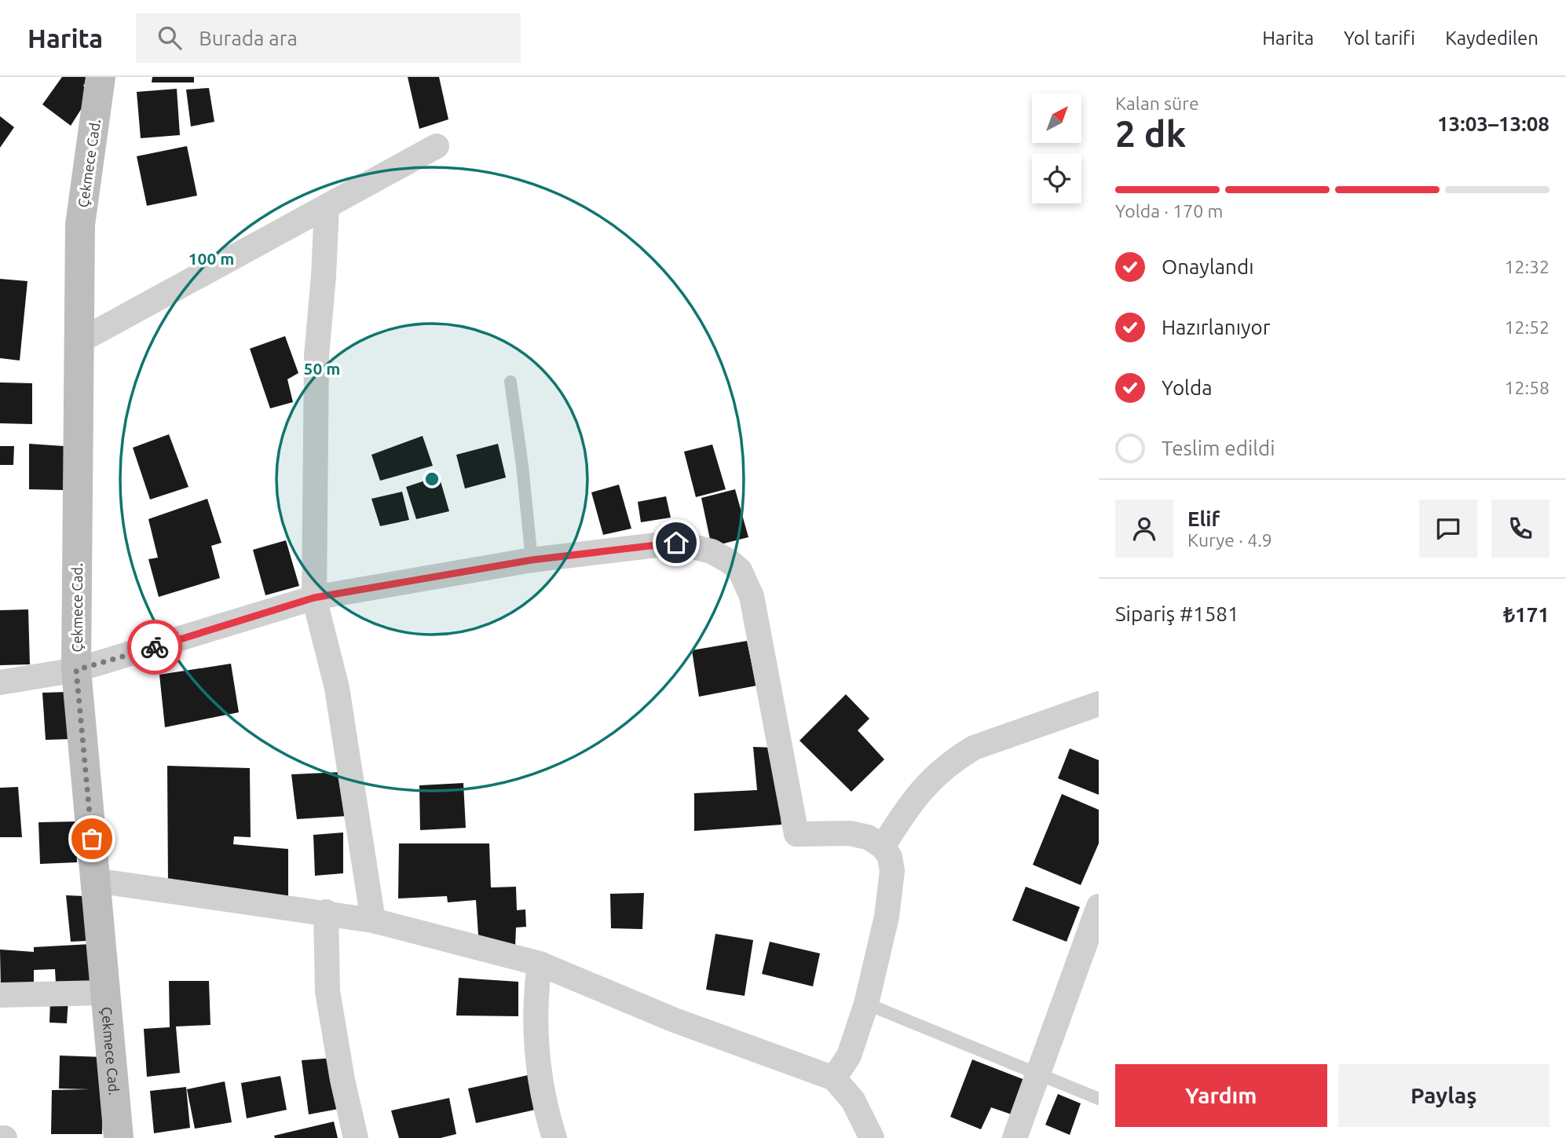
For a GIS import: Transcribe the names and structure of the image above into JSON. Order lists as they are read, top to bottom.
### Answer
{
  "streets": {
    "street": ["Çekmece Cad."]
  },
  "north": "top right",
  "page": {
    "header": "Harita",
    "search": "Burada ara",
    "nav": ["Harita", "Yol tarifi", "Kaydedilen"],
    "heading": ["2 dk", "Kalan süre", "13:03–13:08"],
    "panel": [
      "Elif",
      "Kurye · 4.9",
      "Sipariş #1581",
      "₺171"
    ],
    "bar": "Yolda · 170 m",
    "list": [
      ["Onaylandı", "12:32"],
      ["Hazırlanıyor", "12:52"],
      ["Yolda", "12:58"],
      "Teslim edildi"
    ],
    "buttons": ["Yardım", "Paylaş"]
  },
  "rings": ["100 m", "50 m"]
}
